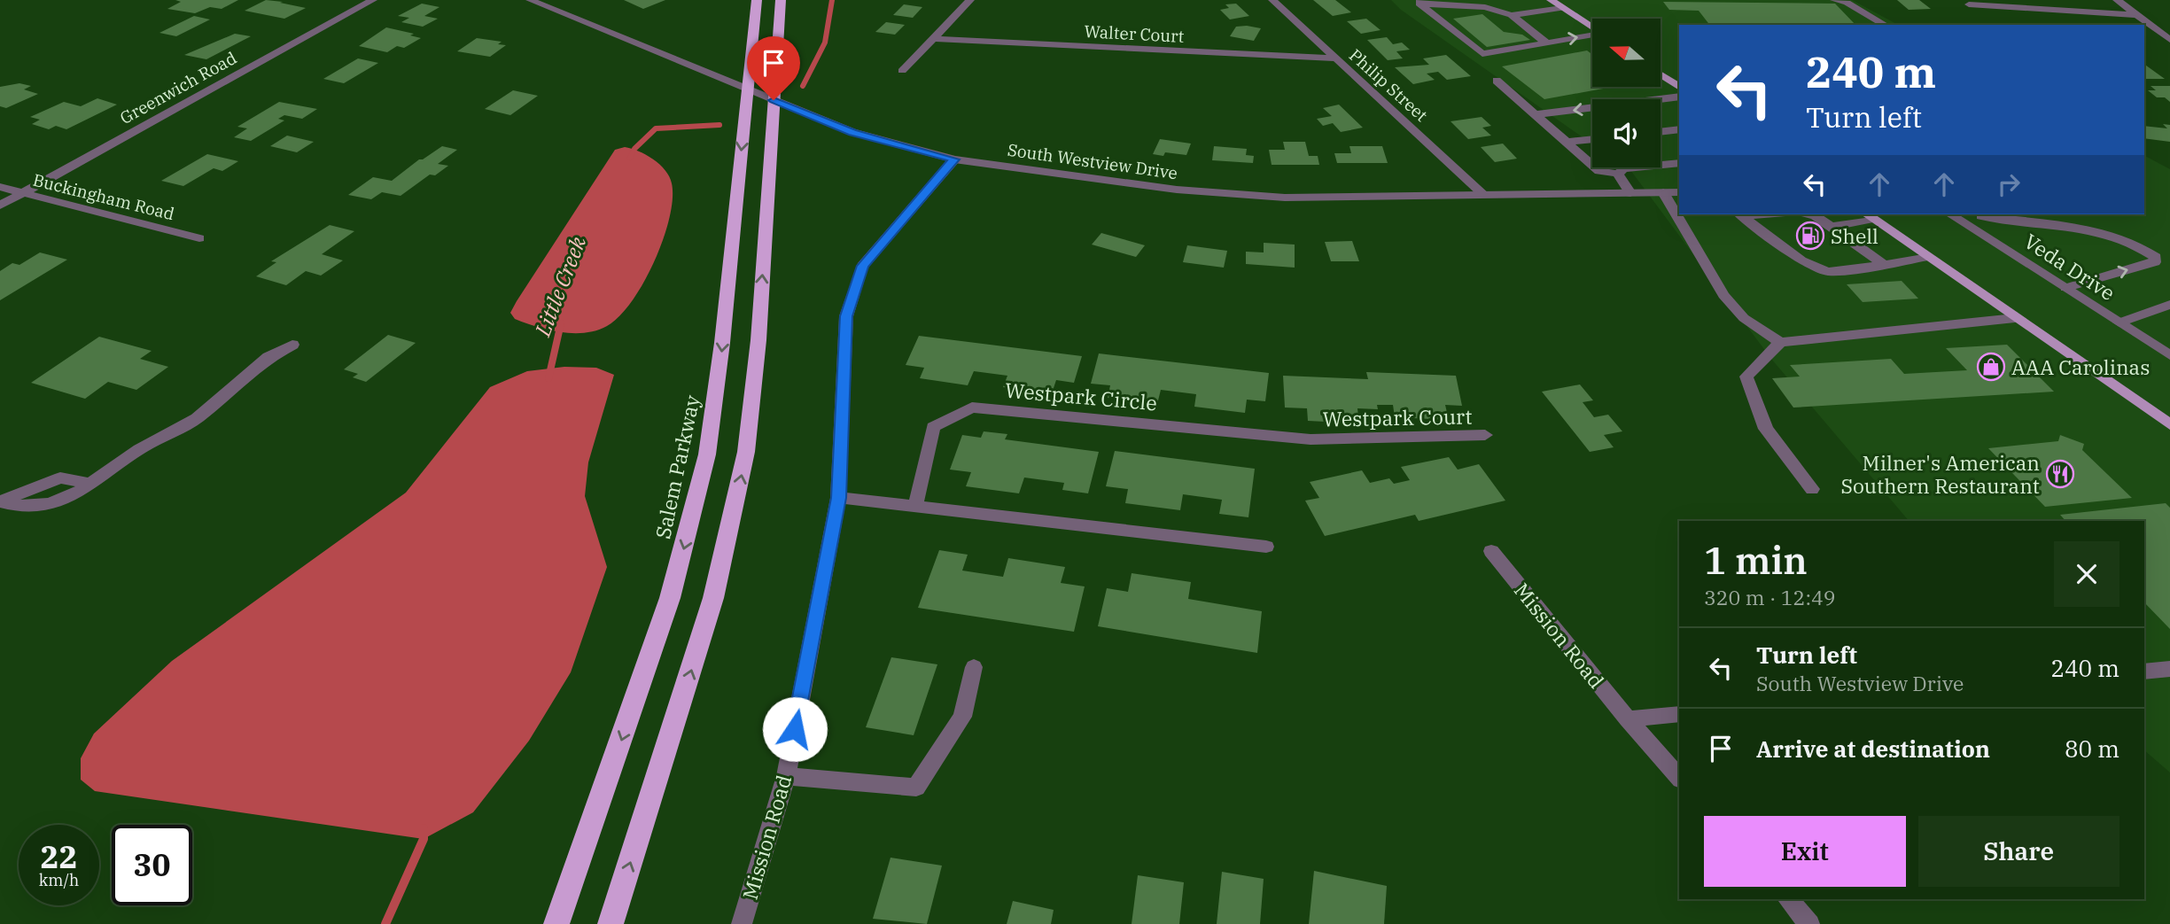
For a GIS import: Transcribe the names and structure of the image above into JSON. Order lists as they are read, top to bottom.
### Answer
{
  "streets": {
    "highway": ["Salem Parkway"],
    "street": [
      "Walter Court",
      "Philip Street",
      "Greenwich Road",
      "South Westview Drive",
      "Buckingham Road",
      "Veda Drive",
      "Westpark Circle",
      "Westpark Court",
      "Mission Road"
    ]
  },
  "crossings": [
    ["Walter Court", "Philip Street"],
    ["Philip Street", "South Westview Drive"],
    ["Greenwich Road", "Buckingham Road"],
    ["South Westview Drive", "Mission Road"],
    ["Westpark Circle", "Westpark Court"]
  ],
  "water": ["Little Creek"],
  "places": {
    "fuel station": ["Shell"],
    "shop": ["AAA Carolinas"],
    "restaurant": ["Milner's American Southern Restaurant"]
  },
  "north": "left",
  "page": {
    "turn": ["240 m", "Turn left"],
    "heading": ["1 min", "320 m · 12:49"],
    "list": [
      {
        "name": "Turn left",
        "note": "South Westview Drive",
        "value": "240 m"
      },
      {
        "name": "Arrive at destination",
        "value": "80 m"
      }
    ],
    "buttons": ["Exit", "Share"],
    "speed": "22 km/h",
    "limit": "30"
  }
}
